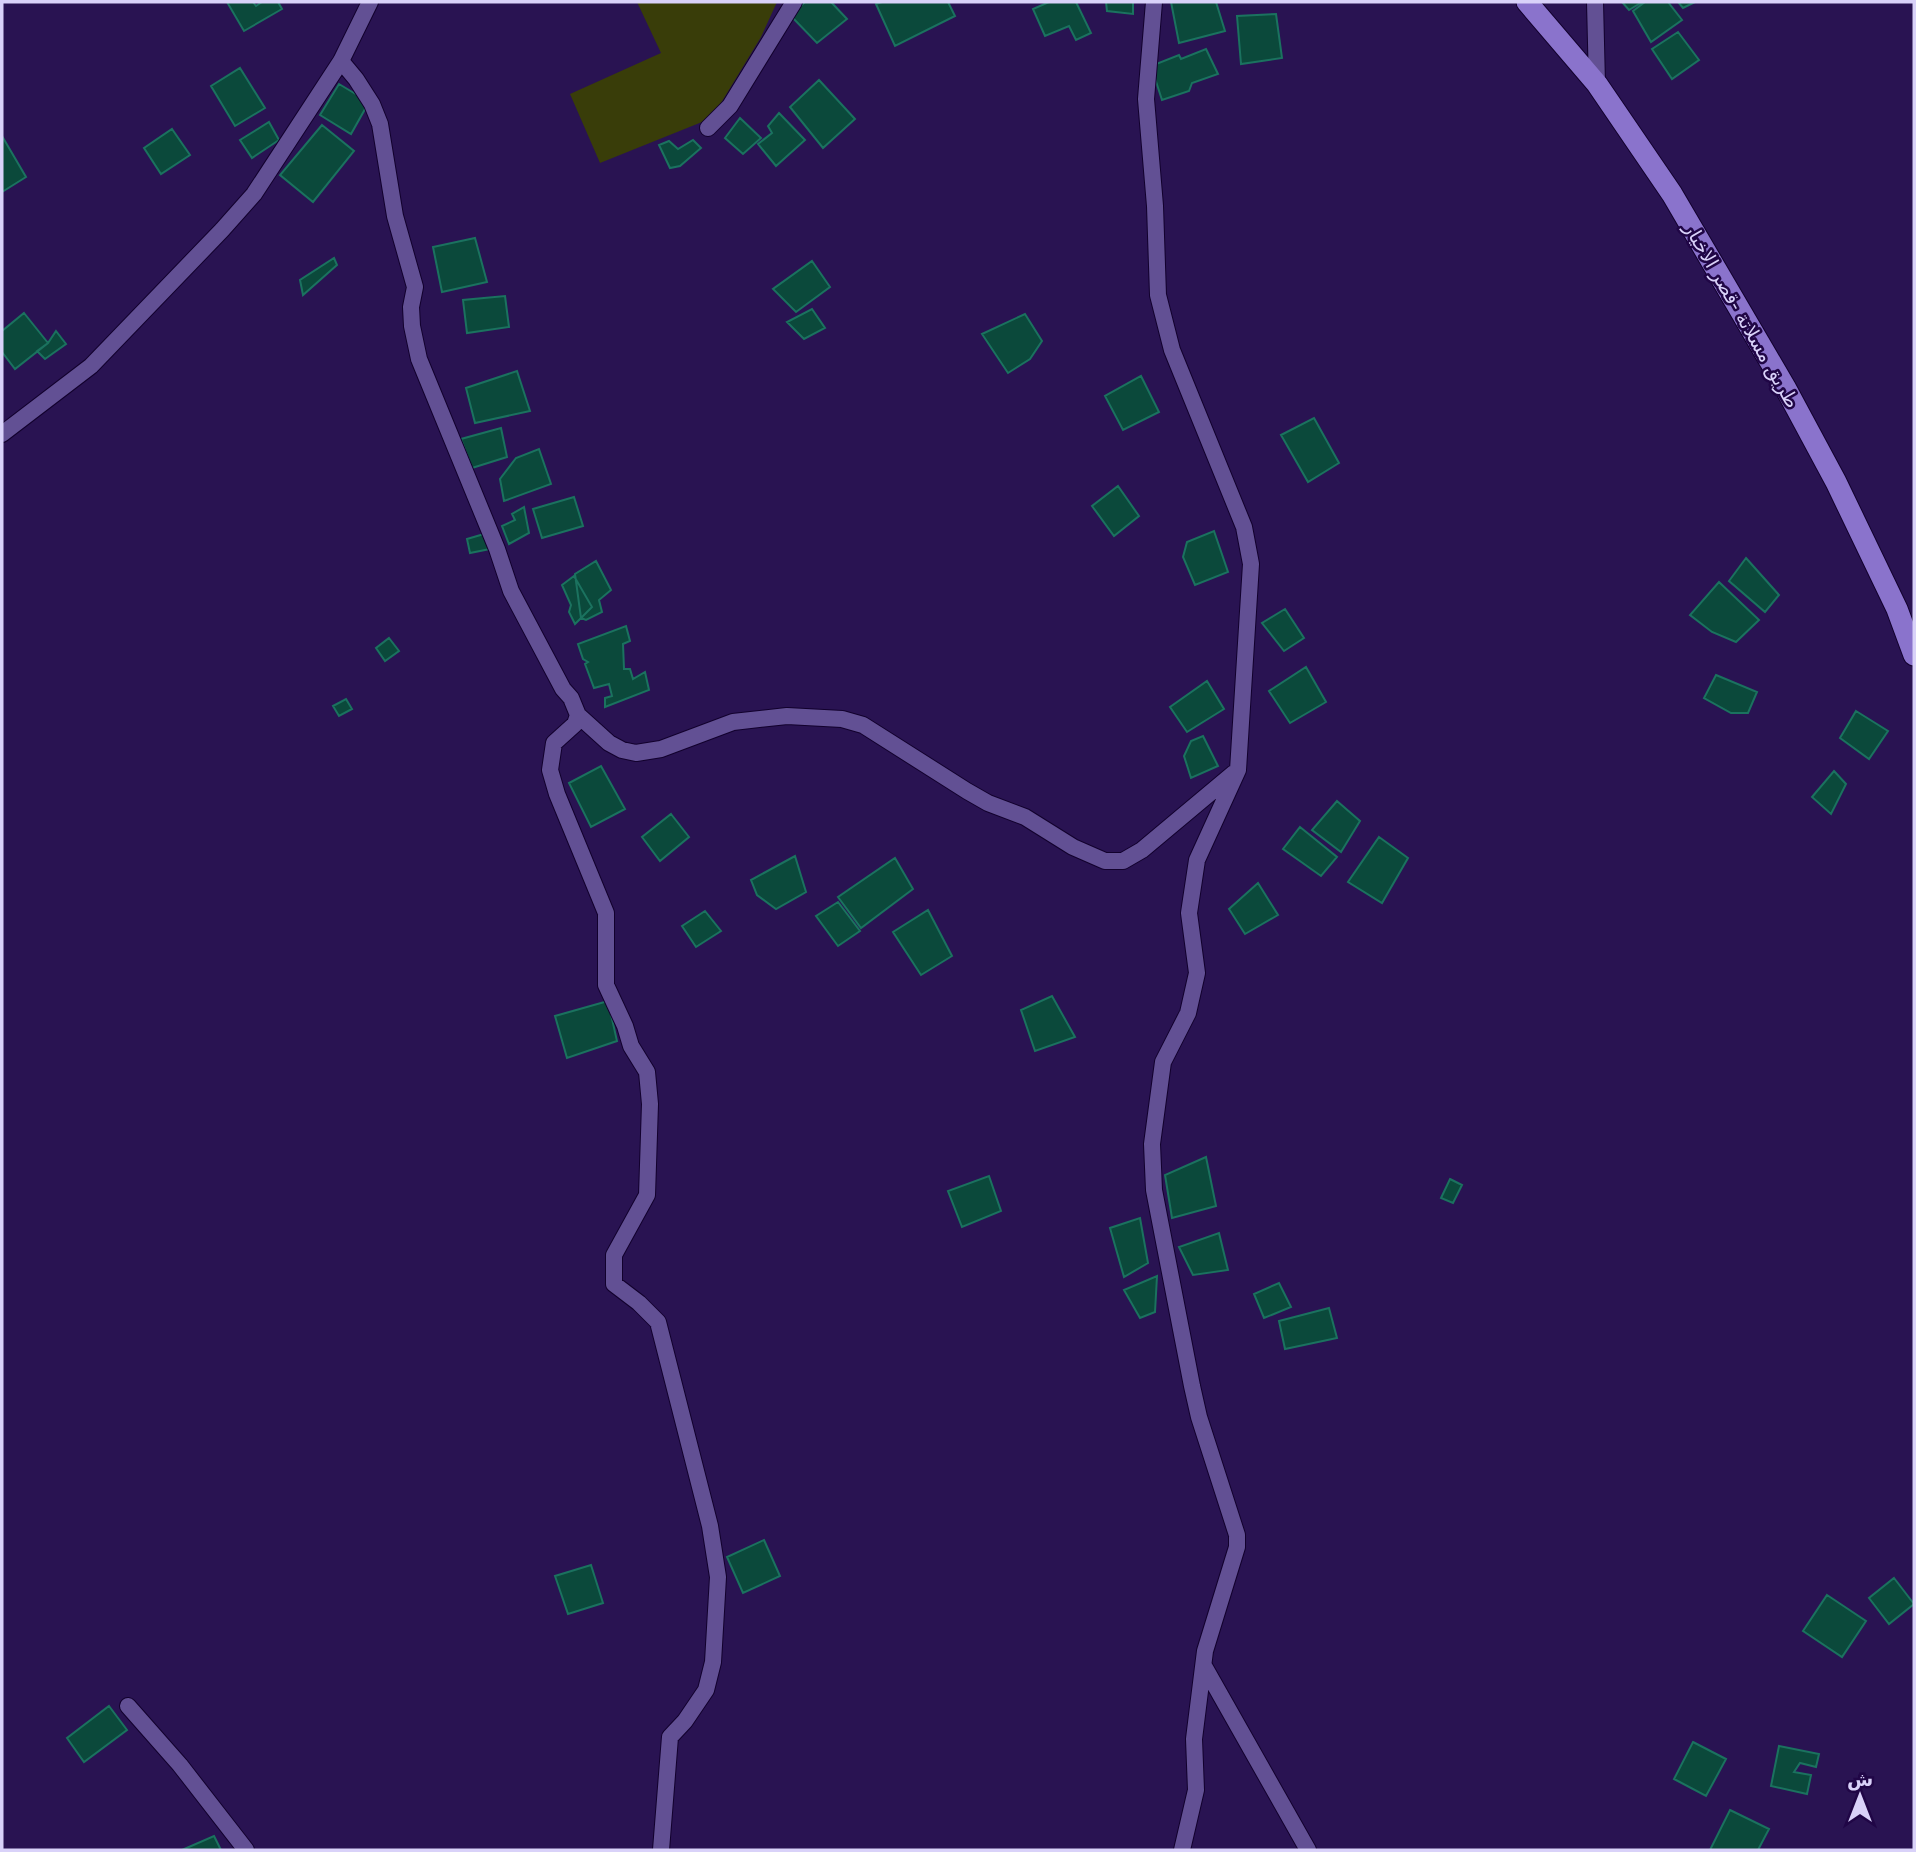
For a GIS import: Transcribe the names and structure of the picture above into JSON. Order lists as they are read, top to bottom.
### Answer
{
  "streets": {
    "main road": ["طريق مسلاتة -قصر الاخيار"]
  },
  "north": "top"
}
